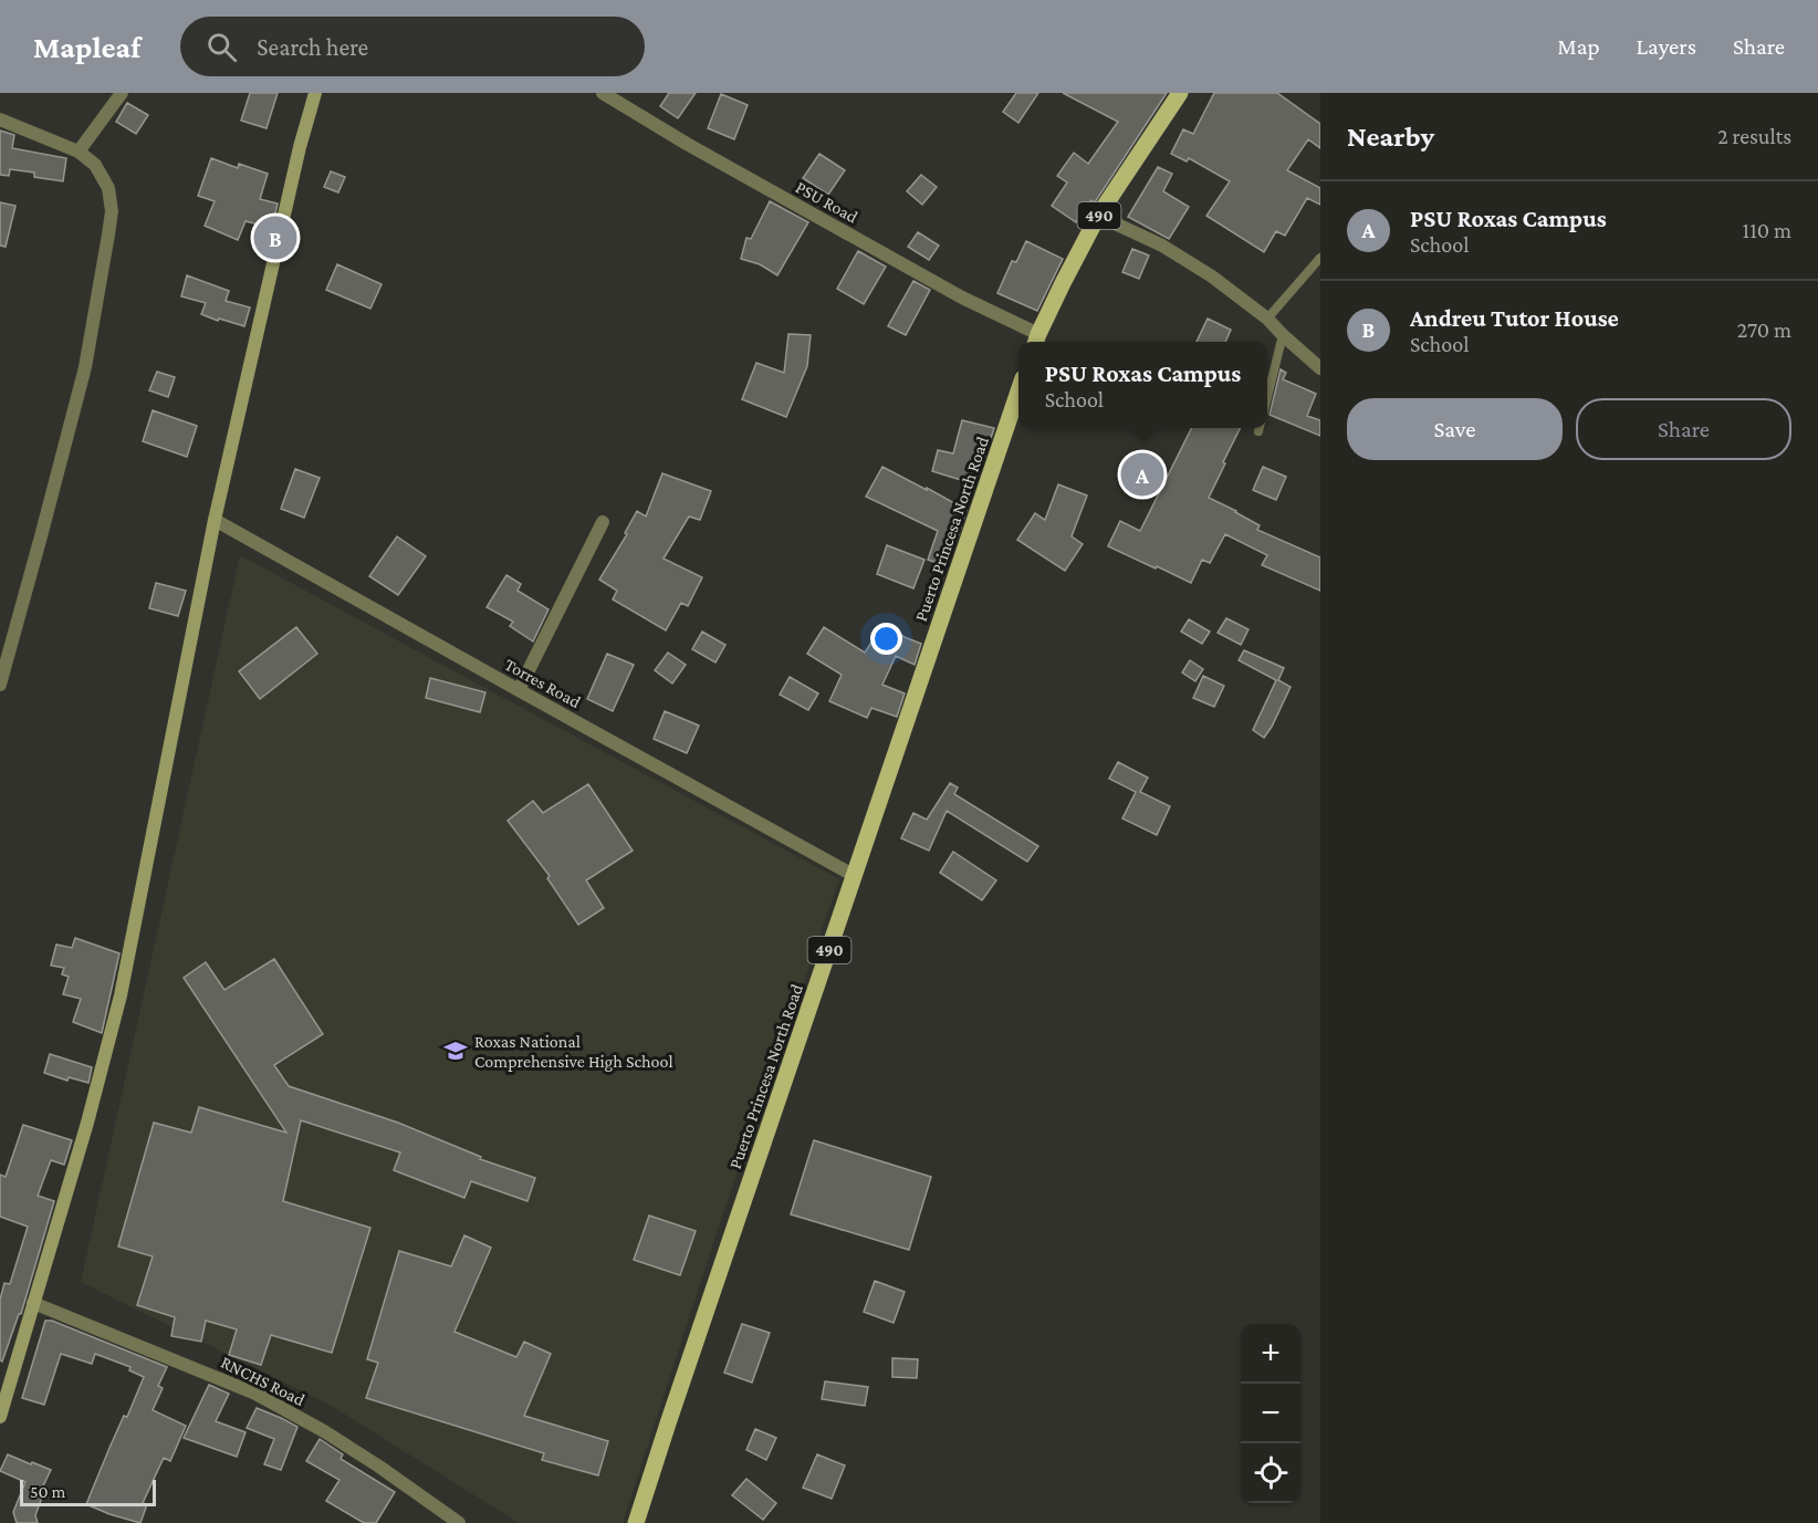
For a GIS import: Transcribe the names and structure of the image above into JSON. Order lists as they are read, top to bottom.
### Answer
{
  "streets": {
    "main road": ["490", "Puerto Princesa North Road"],
    "street": ["PSU Road", "Torres Road", "RNCHS Road"]
  },
  "crossings": [
    ["PSU Road", "490"],
    ["Puerto Princesa North Road", "Torres Road"]
  ],
  "places": {
    "school or university": ["Roxas National Comprehensive High School"]
  },
  "scale_bar": "50 m",
  "page": {
    "header": "Mapleaf",
    "search": "Search here",
    "nav": ["Map", "Layers", "Share"],
    "heading": ["Nearby", "2 results"],
    "list": [
      {
        "mark": "A",
        "name": "PSU Roxas Campus",
        "note": "School",
        "value": "110 m"
      },
      {
        "mark": "B",
        "name": "Andreu Tutor House",
        "note": "School",
        "value": "270 m"
      }
    ],
    "pins": ["B", "A"],
    "popup": ["PSU Roxas Campus", "School"],
    "buttons": ["Save", "Share"],
    "map_buttons": ["+", "−"],
    "scale": "50 m"
  }
}
